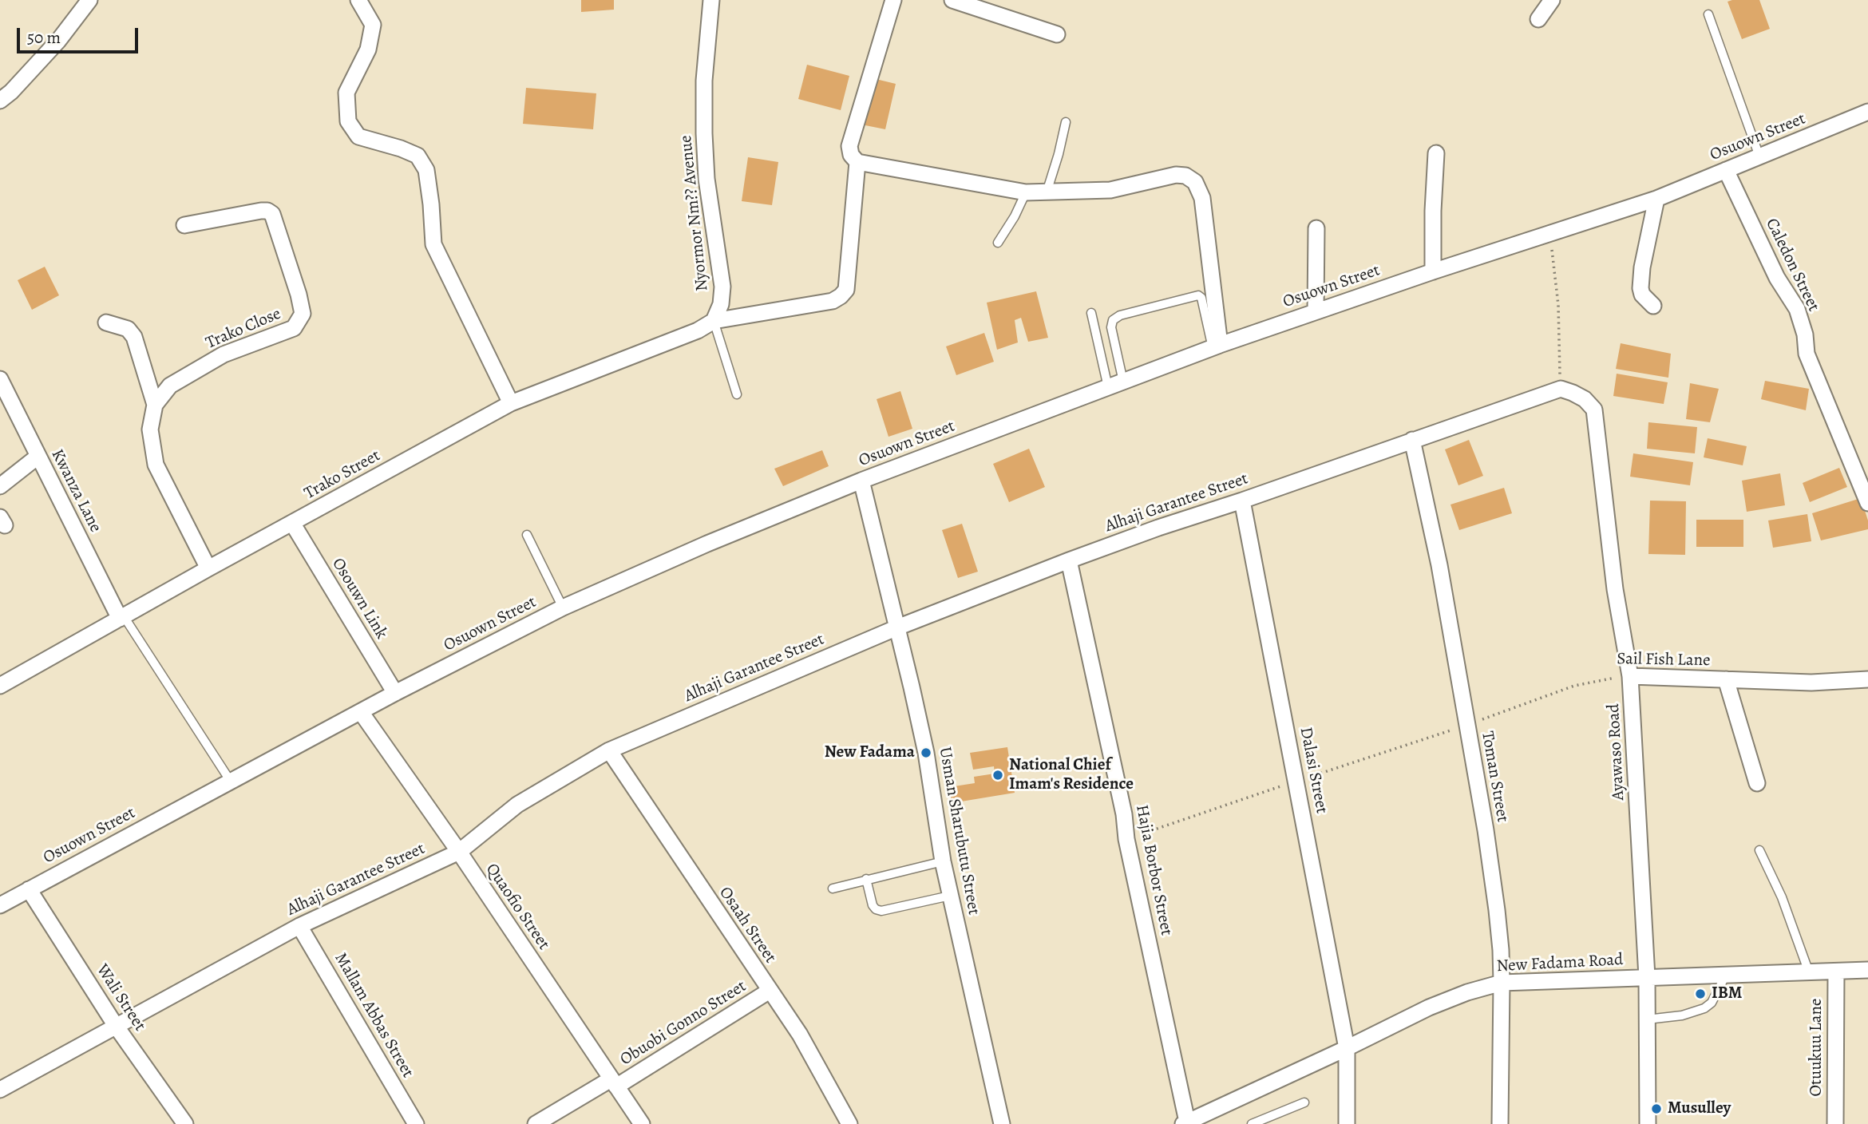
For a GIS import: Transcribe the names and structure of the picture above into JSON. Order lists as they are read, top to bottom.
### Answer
{
  "streets": {
    "street": [
      "Osuown Street",
      "Nyormor Nm?? Avenue",
      "Caledon Street",
      "Trako Close",
      "Trako Street",
      "Kwanza Lane",
      "Alhaji Garantee Street",
      "Osouwn Link",
      "Sail Fish Lane",
      "Ayawaso Road",
      "Dalasi Street",
      "Toman Street",
      "Usman Sharubutu Street",
      "Hajia Borbor Street",
      "Quaofio Street",
      "Osaah Street",
      "New Fadama Road",
      "Wali Street",
      "Mallam Abbas Street",
      "Obuobi Gonno Street",
      "Otuukuu Lane"
    ]
  },
  "crossings": [
    ["Osuown Street", "Caledon Street"],
    ["Osuown Street", "Osouwn Link"],
    ["Osuown Street", "Usman Sharubutu Street"],
    ["Osuown Street", "Quaofio Street"],
    ["Osuown Street", "Wali Street"],
    ["Nyormor Nm?? Avenue", "Trako Street"],
    ["Trako Street", "Kwanza Lane"],
    ["Trako Street", "Osouwn Link"],
    ["Alhaji Garantee Street", "Ayawaso Road"],
    ["Alhaji Garantee Street", "Dalasi Street"],
    ["Alhaji Garantee Street", "Toman Street"],
    ["Alhaji Garantee Street", "Usman Sharubutu Street"],
    ["Alhaji Garantee Street", "Hajia Borbor Street"],
    ["Alhaji Garantee Street", "Quaofio Street"],
    ["Alhaji Garantee Street", "Osaah Street"],
    ["Alhaji Garantee Street", "Wali Street"],
    ["Alhaji Garantee Street", "Mallam Abbas Street"],
    ["Sail Fish Lane", "Ayawaso Road"],
    ["Sail Fish Lane", "Toman Street"],
    ["Ayawaso Road", "New Fadama Road"],
    ["Dalasi Street", "New Fadama Road"],
    ["Toman Street", "New Fadama Road"],
    ["Hajia Borbor Street", "New Fadama Road"],
    ["Quaofio Street", "Obuobi Gonno Street"],
    ["Osaah Street", "Obuobi Gonno Street"],
    ["New Fadama Road", "Otuukuu Lane"]
  ],
  "places": [
    "New Fadama",
    "National Chief Imam's Residence",
    "IBM",
    "Musulley"
  ],
  "scale_bar": "50 m"
}
